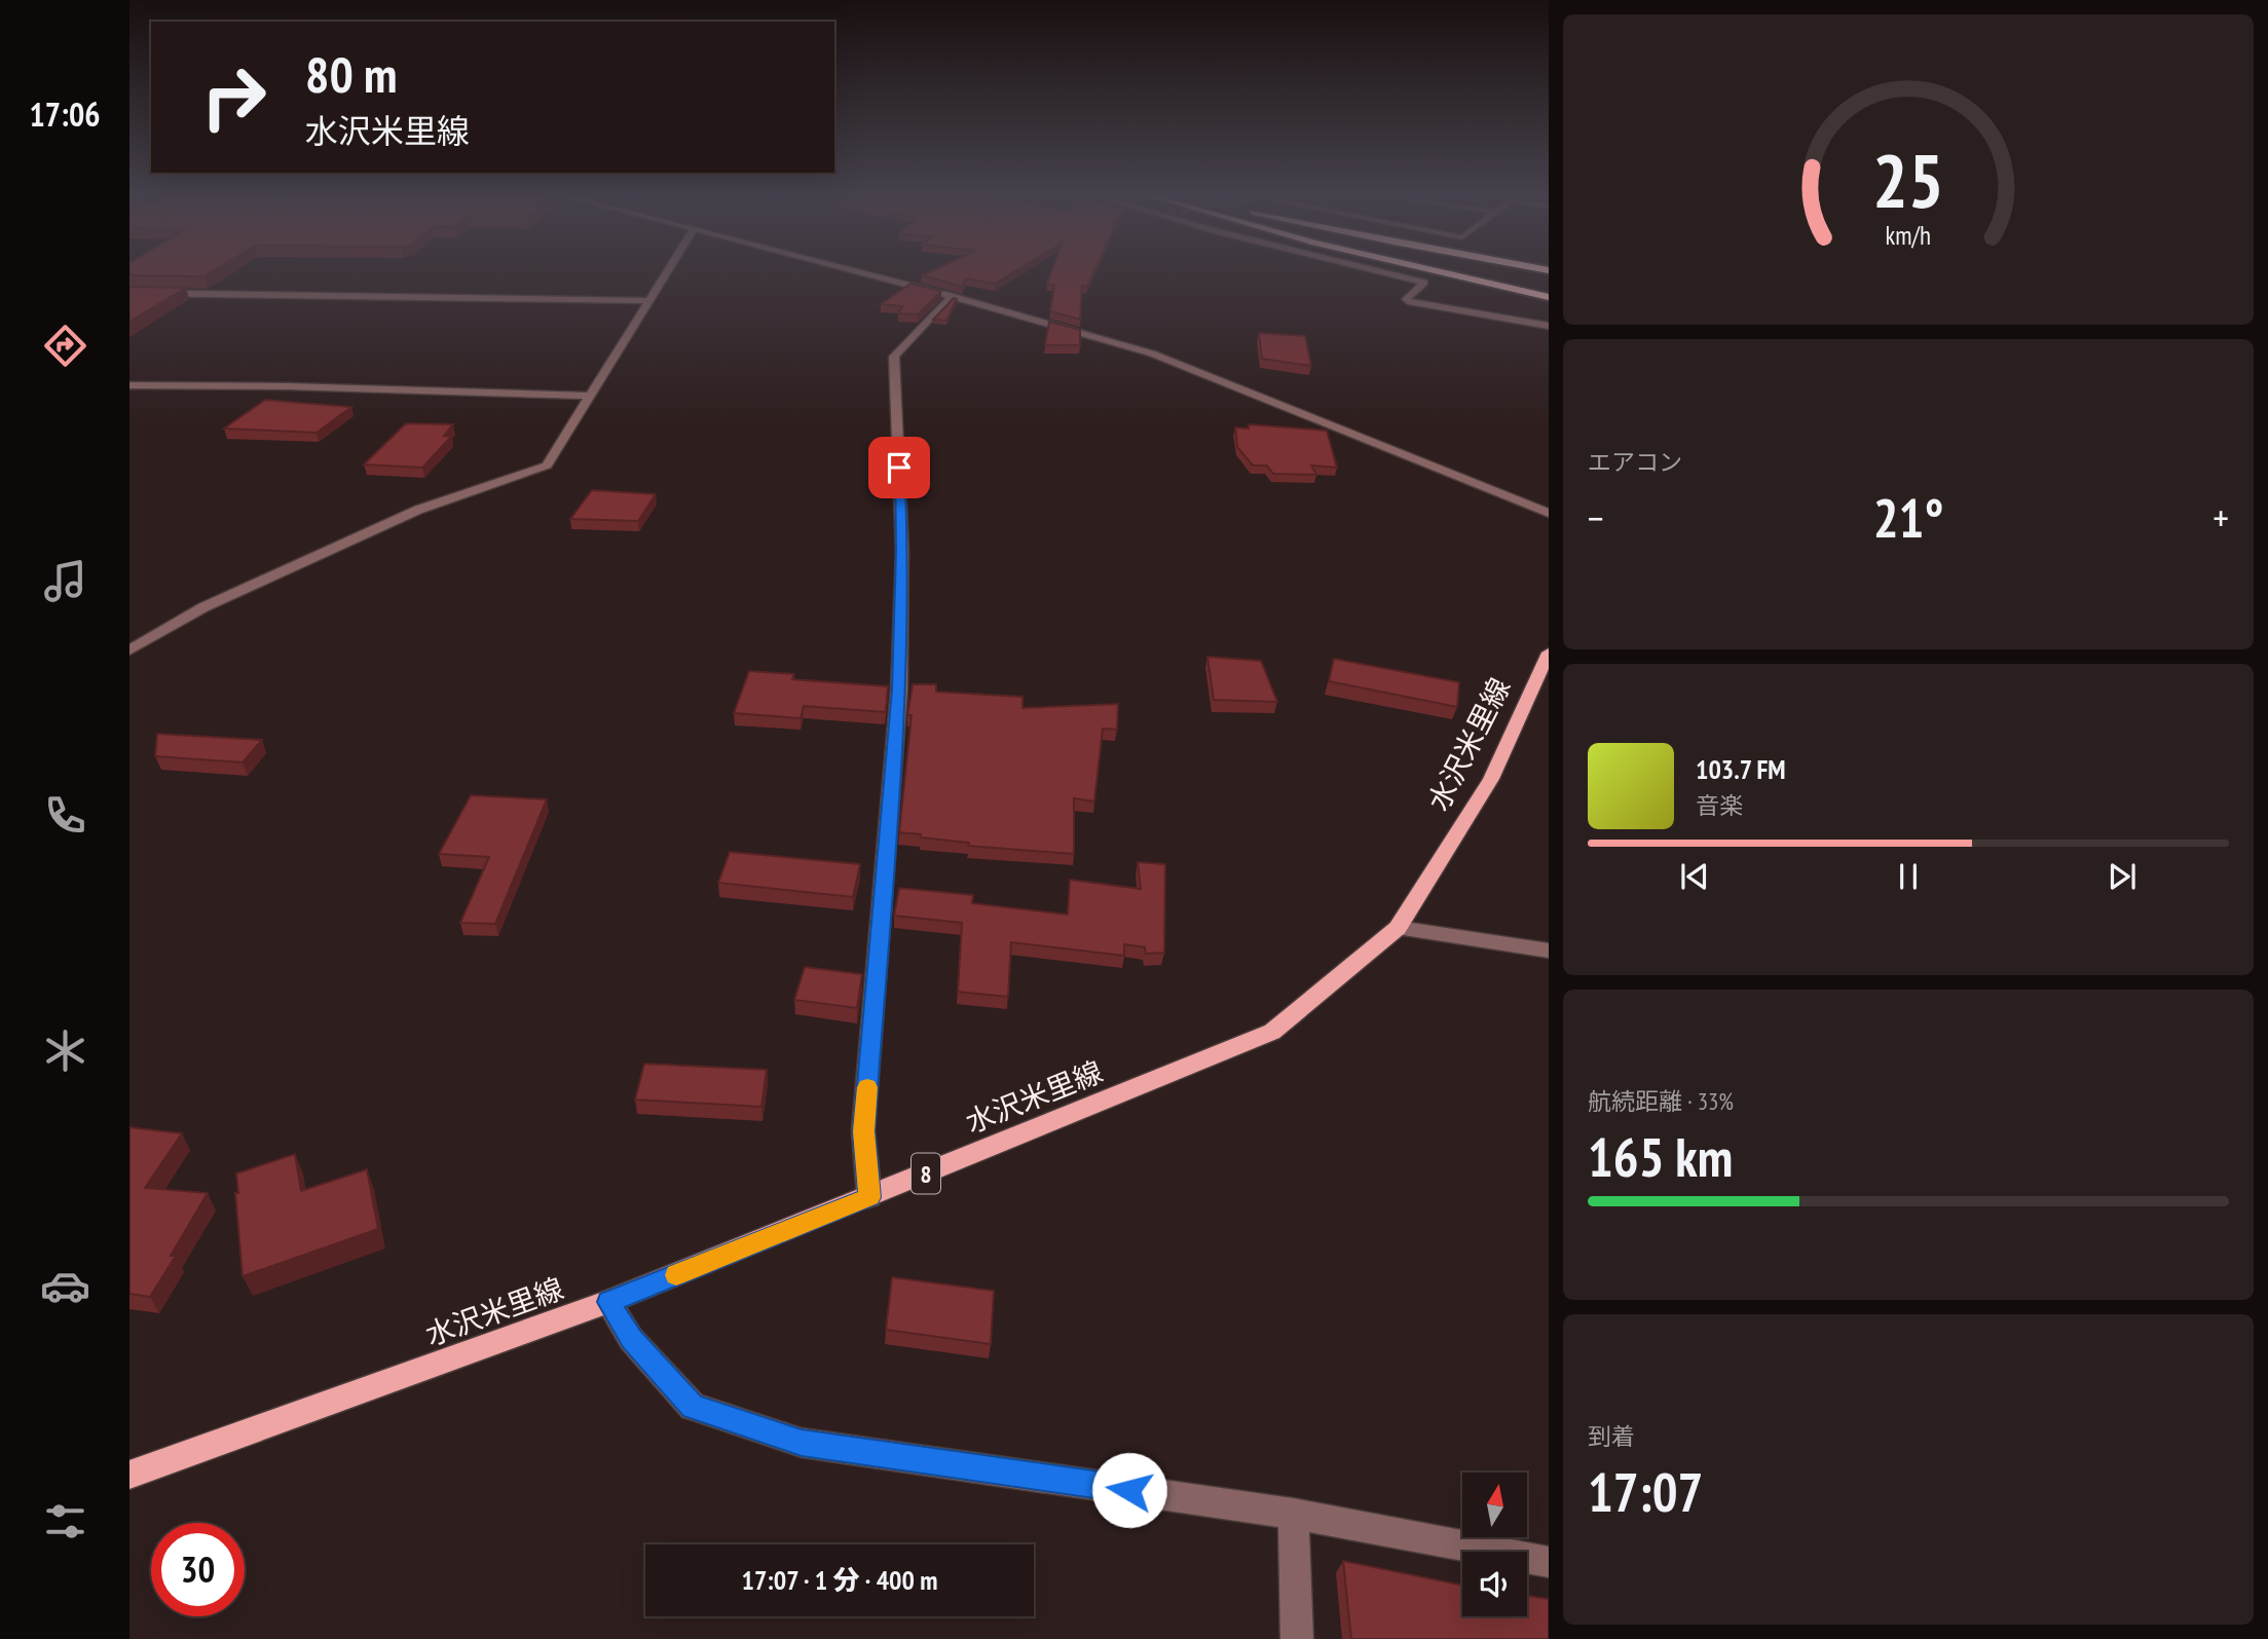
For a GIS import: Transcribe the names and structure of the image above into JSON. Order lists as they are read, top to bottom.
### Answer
{
  "streets": {
    "main road": ["水沢米里線", "8"]
  },
  "north": "top",
  "page": {
    "tabs": "17:06",
    "turn": ["80 m", "水沢米里線"],
    "tile": [
      "エアコン",
      ["航続距離 · 33%", "165 km"],
      ["到着", "17:07"]
    ],
    "heat": ["−", "21°", "+"],
    "song": ["103.7 FM", "音楽"],
    "limit": "30",
    "trip": "17:07 · 1 分 · 400 m",
    "gauge": ["25", "km/h"]
  }
}
